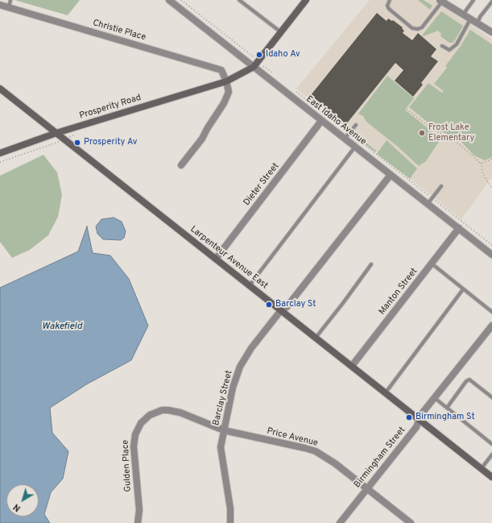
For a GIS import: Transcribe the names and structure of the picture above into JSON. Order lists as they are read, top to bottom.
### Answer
{
  "streets": {
    "street": [
      "Christie Place",
      "Prosperity Road",
      "East Idaho Avenue",
      "Dieter Street",
      "Larpenteur Avenue East",
      "Manton Street",
      "Barclay Street",
      "Price Avenue",
      "Birmingham Street",
      "Gulden Place"
    ]
  },
  "crossings": [
    ["Christie Place", "Prosperity Road"],
    ["Prosperity Road", "East Idaho Avenue"],
    ["Prosperity Road", "Larpenteur Avenue East"],
    ["East Idaho Avenue", "Dieter Street"],
    ["East Idaho Avenue", "Manton Street"],
    ["East Idaho Avenue", "Barclay Street"],
    ["Dieter Street", "Larpenteur Avenue East"],
    ["Larpenteur Avenue East", "Manton Street"],
    ["Larpenteur Avenue East", "Barclay Street"],
    ["Larpenteur Avenue East", "Birmingham Street"],
    ["Barclay Street", "Price Avenue"],
    ["Barclay Street", "Gulden Place"],
    ["Price Avenue", "Birmingham Street"],
    ["Price Avenue", "Gulden Place"]
  ],
  "water": ["Wakefield"],
  "places": [
    "Idaho Av",
    "Frost Lake Elementary",
    "Prosperity Av",
    "Barclay St",
    "Birmingham St"
  ],
  "north": "bottom left"
}
